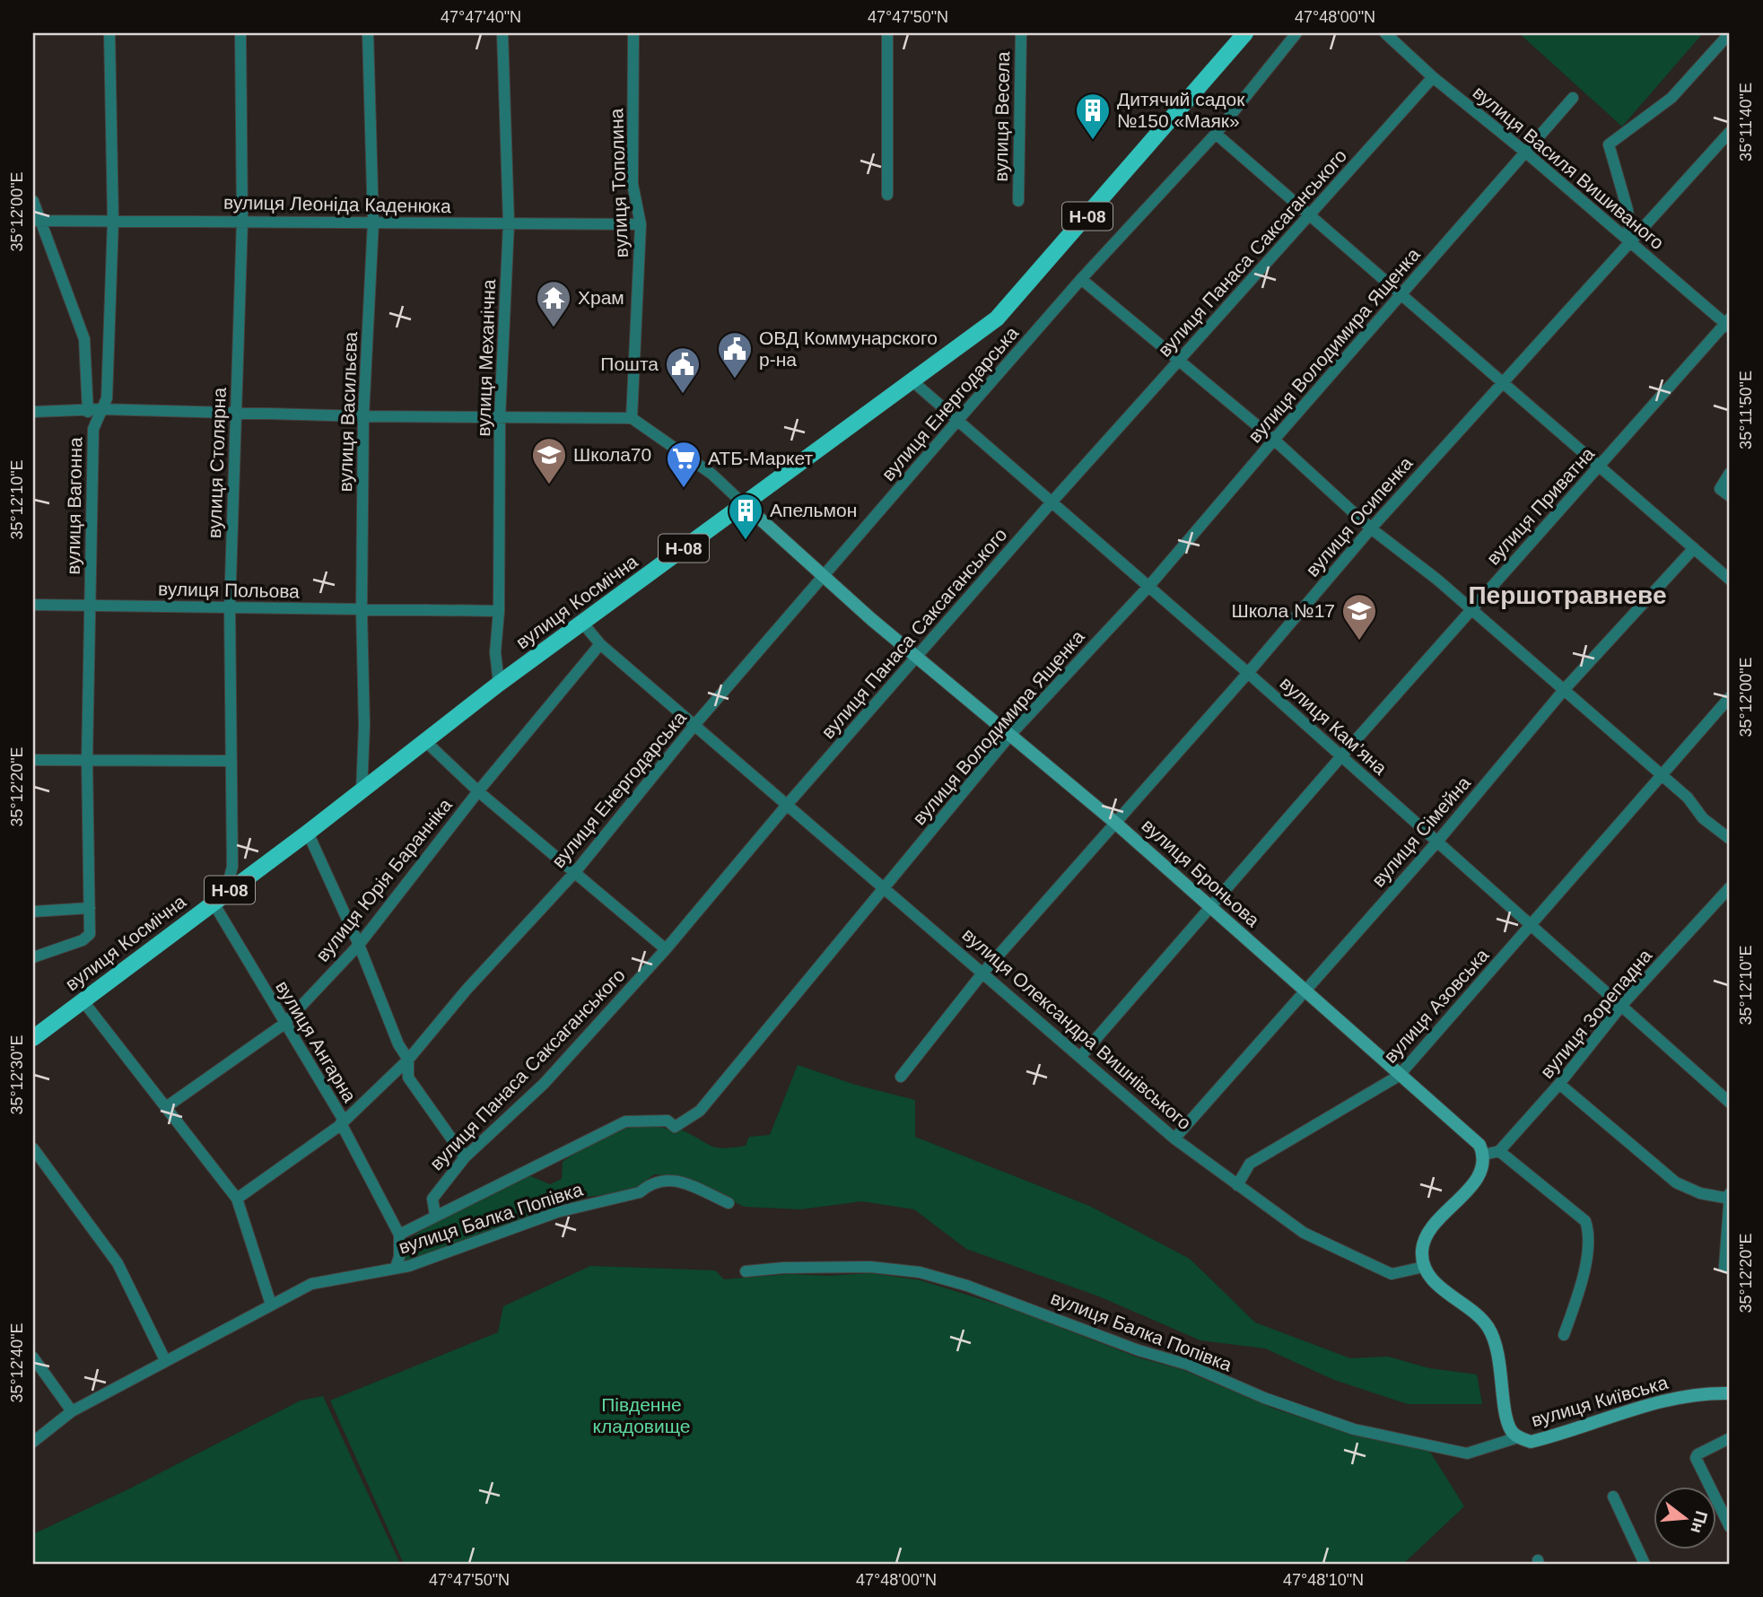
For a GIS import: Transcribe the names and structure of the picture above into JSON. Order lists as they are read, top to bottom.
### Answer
{
  "streets": {
    "main road": ["Н-08", "вулиця Космічна"],
    "street": [
      "вулиця Весела",
      "вулиця Василя Вишиваного",
      "вулиця Тополина",
      "вулиця Леоніда Каденюка",
      "вулиця Панаса Саксаганського",
      "вулиця Володимира Ященка",
      "вулиця Механічна",
      "вулиця Енергодарська",
      "вулиця Васильєва",
      "вулиця Столярна",
      "вулиця Вагонна",
      "вулиця Приватна",
      "вулиця Осипенка",
      "вулиця Польова",
      "вулиця Кам’яна",
      "вулиця Сімейна",
      "вулиця Броньова",
      "вулиця Юрія Баранніка",
      "вулиця Азовська",
      "вулиця Зорепадна",
      "вулиця Олександра Вишнівського",
      "вулиця Ангарна",
      "вулиця Балка Попівка",
      "вулиця Київська"
    ]
  },
  "crossings": [
    ["вулиця Василя Вишиваного", "вулиця Панаса Саксаганського"],
    ["вулиця Василя Вишиваного", "вулиця Володимира Ященка"],
    ["вулиця Василя Вишиваного", "вулиця Приватна"],
    ["вулиця Василя Вишиваного", "вулиця Осипенка"],
    ["вулиця Тополина", "вулиця Леоніда Каденюка"],
    ["вулиця Леоніда Каденюка", "вулиця Механічна"],
    ["вулиця Леоніда Каденюка", "вулиця Васильєва"],
    ["вулиця Леоніда Каденюка", "вулиця Столярна"],
    ["вулиця Леоніда Каденюка", "вулиця Вагонна"],
    ["вулиця Панаса Саксаганського", "вулиця Володимира Ященка"],
    ["вулиця Панаса Саксаганського", "вулиця Кам’яна"],
    ["вулиця Панаса Саксаганського", "вулиця Броньова"],
    ["вулиця Панаса Саксаганського", "вулиця Олександра Вишнівського"],
    ["вулиця Володимира Ященка", "вулиця Кам’яна"],
    ["вулиця Володимира Ященка", "вулиця Броньова"],
    ["вулиця Володимира Ященка", "вулиця Олександра Вишнівського"],
    ["вулиця Володимира Ященка", "вулиця Ангарна"],
    ["вулиця Механічна", "вулиця Польова"],
    ["вулиця Механічна", "вулиця Космічна"],
    ["вулиця Енергодарська", "вулиця Кам’яна"],
    ["вулиця Енергодарська", "вулиця Броньова"],
    ["вулиця Енергодарська", "вулиця Олександра Вишнівського"],
    ["вулиця Енергодарська", "вулиця Ангарна"],
    ["вулиця Васильєва", "вулиця Польова"],
    ["вулиця Васильєва", "вулиця Космічна"],
    ["вулиця Столярна", "вулиця Польова"],
    ["вулиця Столярна", "вулиця Космічна"],
    ["вулиця Столярна", "вулиця Ангарна"],
    ["вулиця Вагонна", "вулиця Польова"],
    ["вулиця Приватна", "вулиця Кам’яна"],
    ["вулиця Приватна", "вулиця Броньова"],
    ["вулиця Приватна", "вулиця Олександра Вишнівського"],
    ["вулиця Осипенка", "вулиця Кам’яна"],
    ["вулиця Осипенка", "вулиця Броньова"],
    ["вулиця Осипенка", "вулиця Олександра Вишнівського"],
    ["вулиця Космічна", "вулиця Кам’яна"],
    ["вулиця Космічна", "вулиця Броньова"],
    ["вулиця Космічна", "вулиця Олександра Вишнівського"],
    ["вулиця Космічна", "вулиця Ангарна"],
    ["вулиця Кам’яна", "вулиця Сімейна"],
    ["вулиця Кам’яна", "вулиця Азовська"],
    ["вулиця Кам’яна", "вулиця Зорепадна"],
    ["вулиця Сімейна", "вулиця Броньова"],
    ["вулиця Сімейна", "вулиця Олександра Вишнівського"],
    ["вулиця Броньова", "вулиця Азовська"],
    ["вулиця Юрія Баранніка", "вулиця Олександра Вишнівського"],
    ["вулиця Юрія Баранніка", "вулиця Ангарна"],
    ["вулиця Азовська", "вулиця Олександра Вишнівського"],
    ["вулиця Балка Попівка", "вулиця Київська"]
  ],
  "districts": ["Першотравневе"],
  "parks": ["Південне кладовище"],
  "places": {
    "building": ["Дитячий садок №150 «Маяк»", "Апельмон"],
    "temple": ["Храм"],
    "public building": ["ОВД Коммунарского р-на", "Пошта"],
    "school or university": ["Школа70", "Школа №17"],
    "supermarket": ["АТБ-Маркет"]
  },
  "north": "right",
  "coordinates": [
    "47°47'40\"N",
    "47°47'50\"N",
    "47°48'00\"N",
    "35°11'40\"E",
    "35°12'00\"E",
    "35°11'50\"E",
    "35°12'10\"E",
    "35°12'20\"E",
    "35°12'30\"E",
    "35°12'40\"E",
    "47°48'10\"N"
  ]
}
